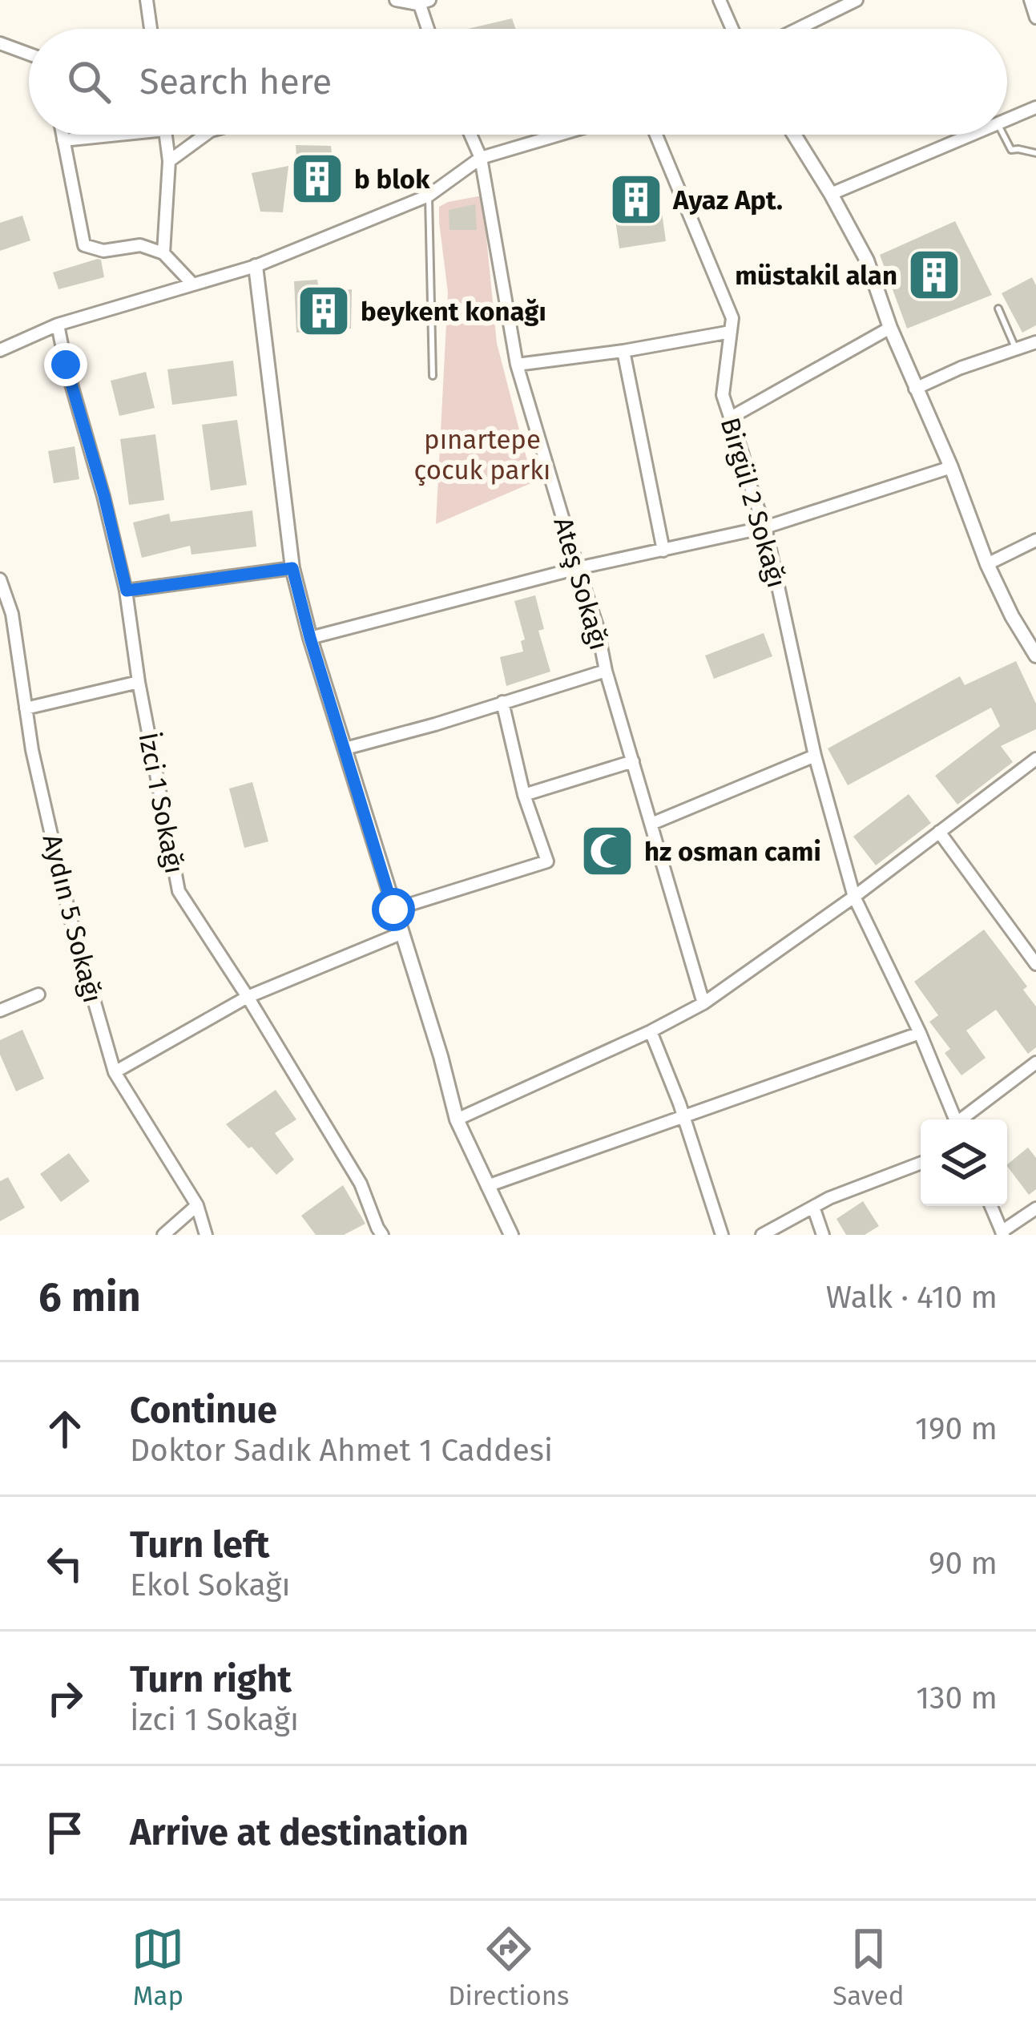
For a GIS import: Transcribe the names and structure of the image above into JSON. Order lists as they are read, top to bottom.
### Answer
{
  "streets": {
    "street": [
      "Birgül 2 Sokağı",
      "Ateş Sokağı",
      "İzci 1 Sokağı",
      "Aydın 5 Sokağı"
    ]
  },
  "parks": ["pınartepe çocuk parkı"],
  "places": {
    "building": [
      "b blok",
      "Ayaz Apt.",
      "müstakil alan",
      "beykent konağı"
    ],
    "mosque": ["hz osman cami"]
  },
  "page": {
    "search": "Search here",
    "heading": ["6 min", "Walk · 410 m"],
    "list": [
      ["Continue", "Doktor Sadık Ahmet 1 Caddesi", "190 m"],
      ["Turn left", "Ekol Sokağı", "90 m"],
      ["Turn right", "İzci 1 Sokağı", "130 m"],
      "Arrive at destination"
    ],
    "nav": ["Map", "Directions", "Saved"]
  }
}
